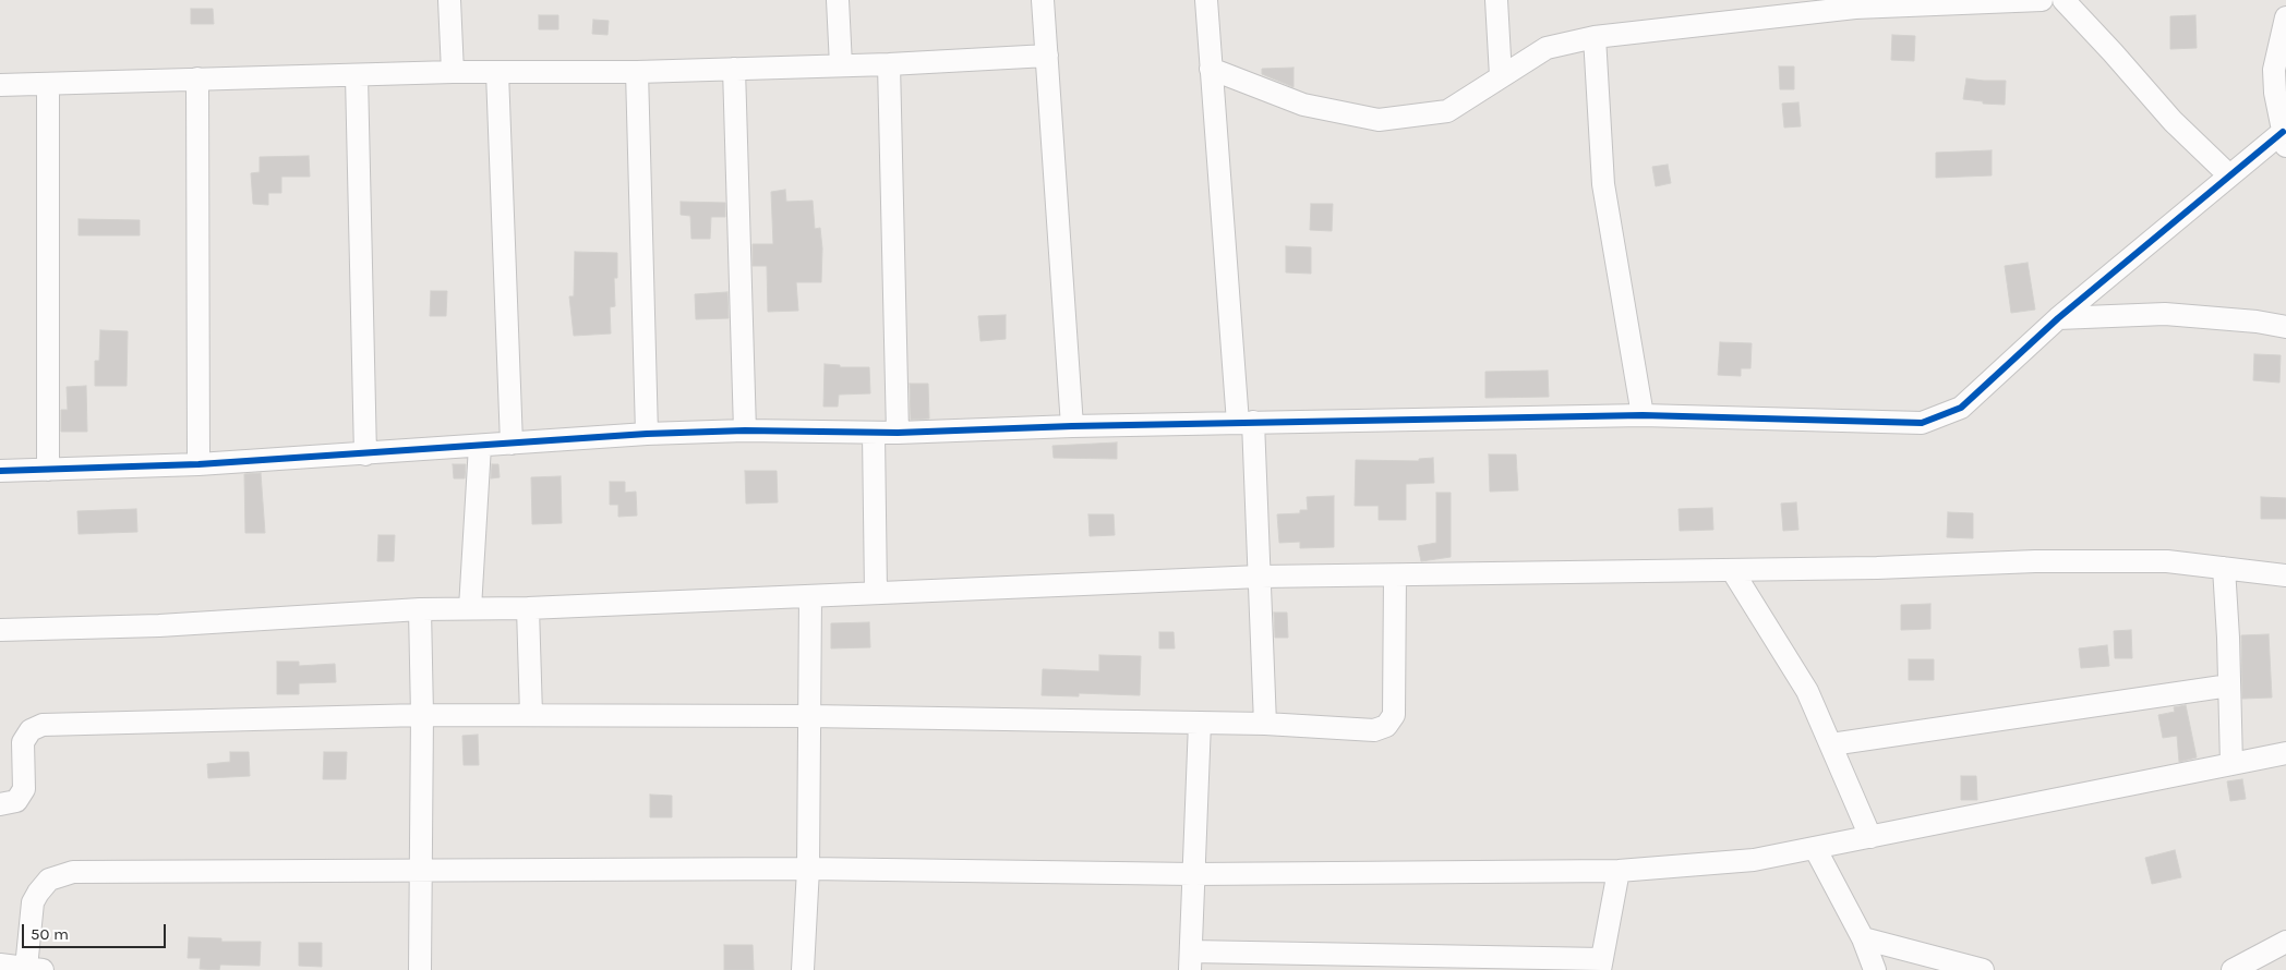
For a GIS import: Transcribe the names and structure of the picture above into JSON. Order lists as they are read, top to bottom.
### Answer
{
  "scale_bar": "50 m"
}
